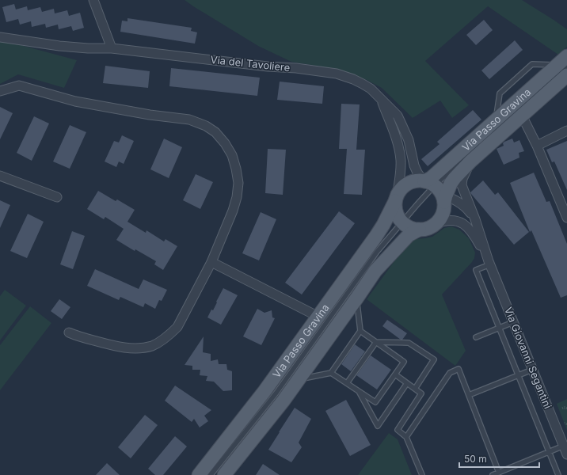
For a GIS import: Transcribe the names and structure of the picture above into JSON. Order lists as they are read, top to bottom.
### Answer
{
  "streets": {
    "main road": ["Via Passo Gravina"],
    "street": ["Via del Tavoliere", "Via Giovanni Segantini"]
  },
  "crossings": [
    ["Via Passo Gravina", "Via Giovanni Segantini"]
  ],
  "scale_bar": "50 m"
}
